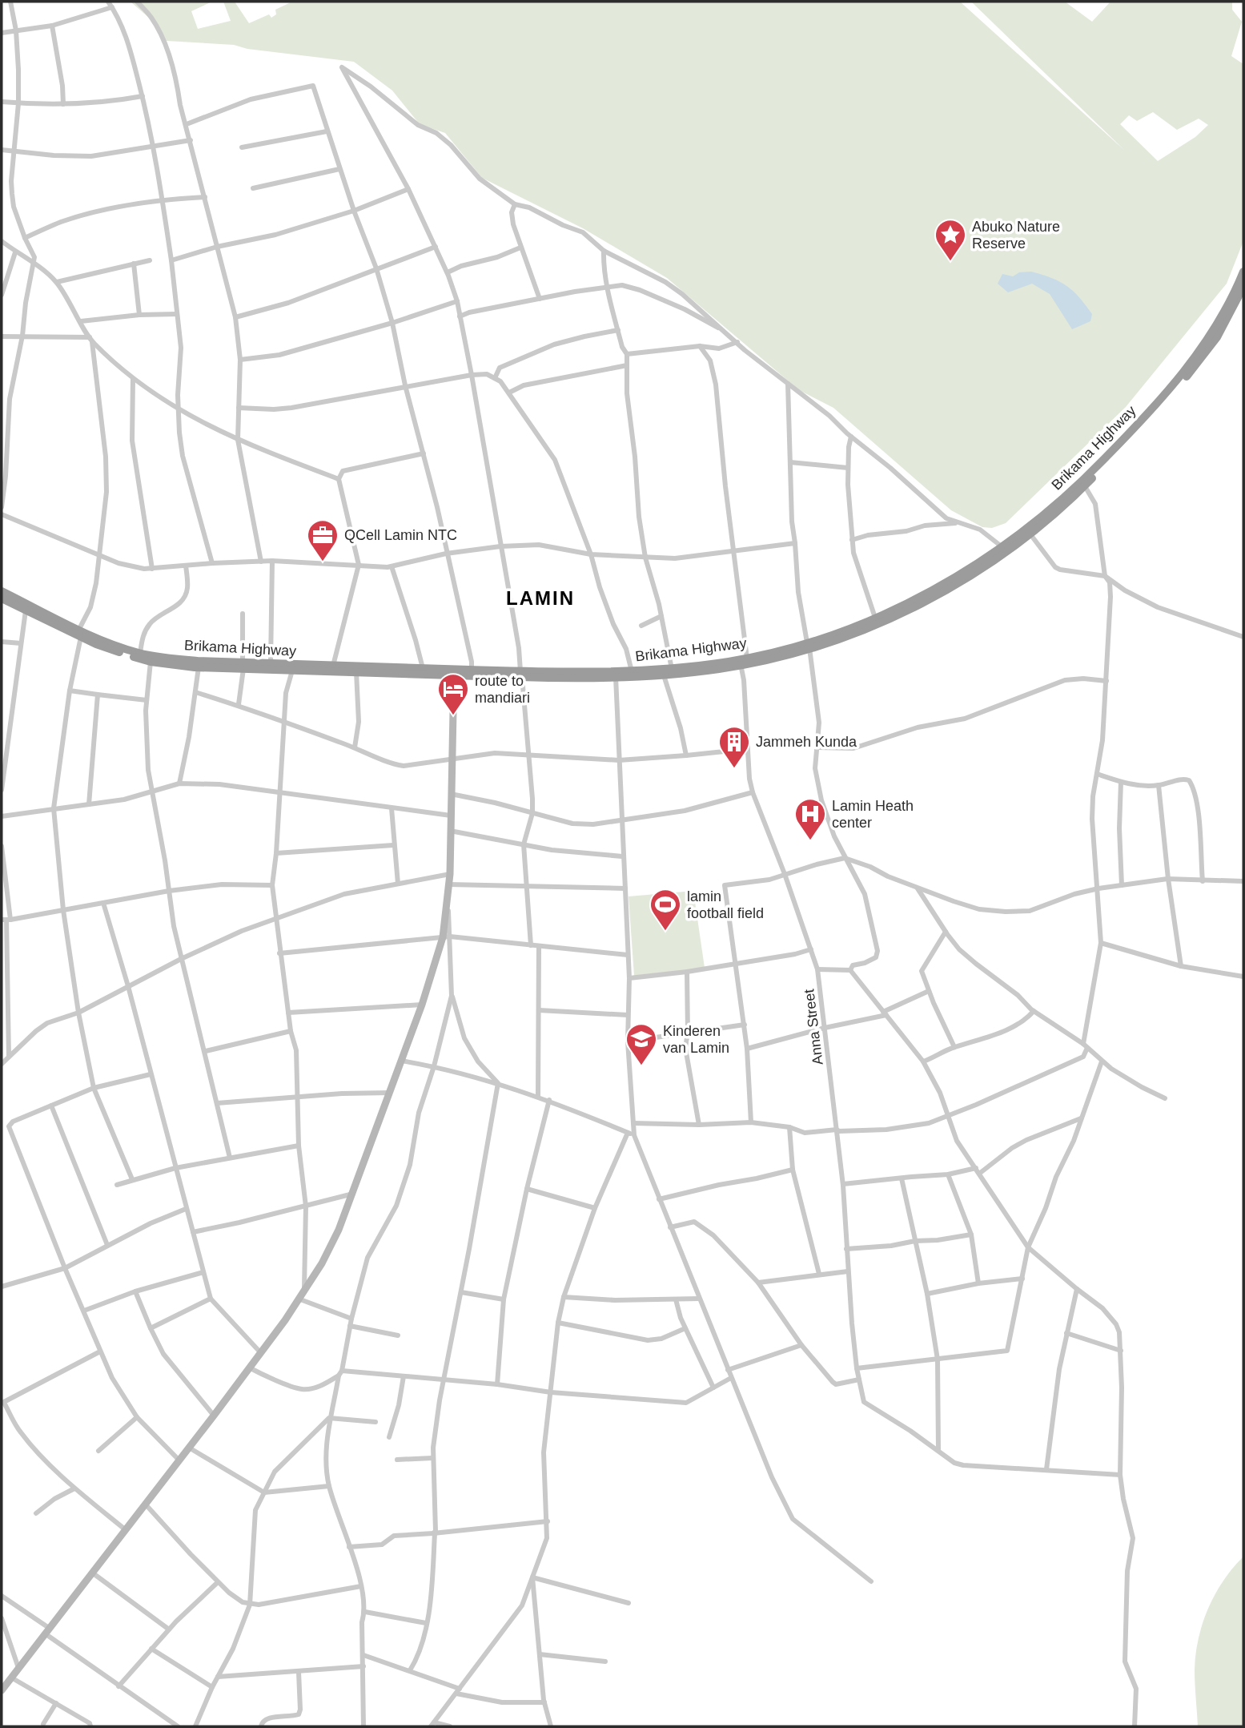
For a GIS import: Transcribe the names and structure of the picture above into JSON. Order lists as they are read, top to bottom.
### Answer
{
  "streets": {
    "highway": ["Brikama Highway"],
    "street": ["Anna Street"]
  },
  "crossings": [
    ["Brikama Highway", "Anna Street"]
  ],
  "districts": ["LAMIN"],
  "places": {
    "place": ["Abuko Nature Reserve"],
    "office": ["QCell Lamin NTC"],
    "hotel": ["route to mandiari"],
    "building": ["Jammeh Kunda"],
    "hospital": ["Lamin Heath center"],
    "sports": ["lamin football field"],
    "school or university": ["Kinderen van Lamin"]
  }
}
